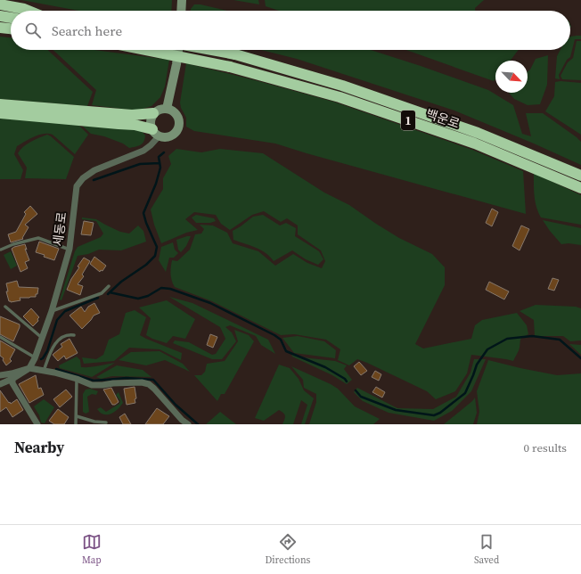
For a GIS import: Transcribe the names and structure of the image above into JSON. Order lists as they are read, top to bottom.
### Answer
{
  "streets": {
    "highway": ["백운로", "1"],
    "street": ["세동로"]
  },
  "north": "bottom right",
  "page": {
    "search": "Search here",
    "heading": ["Nearby", "0 results"],
    "nav": ["Map", "Directions", "Saved"]
  }
}
